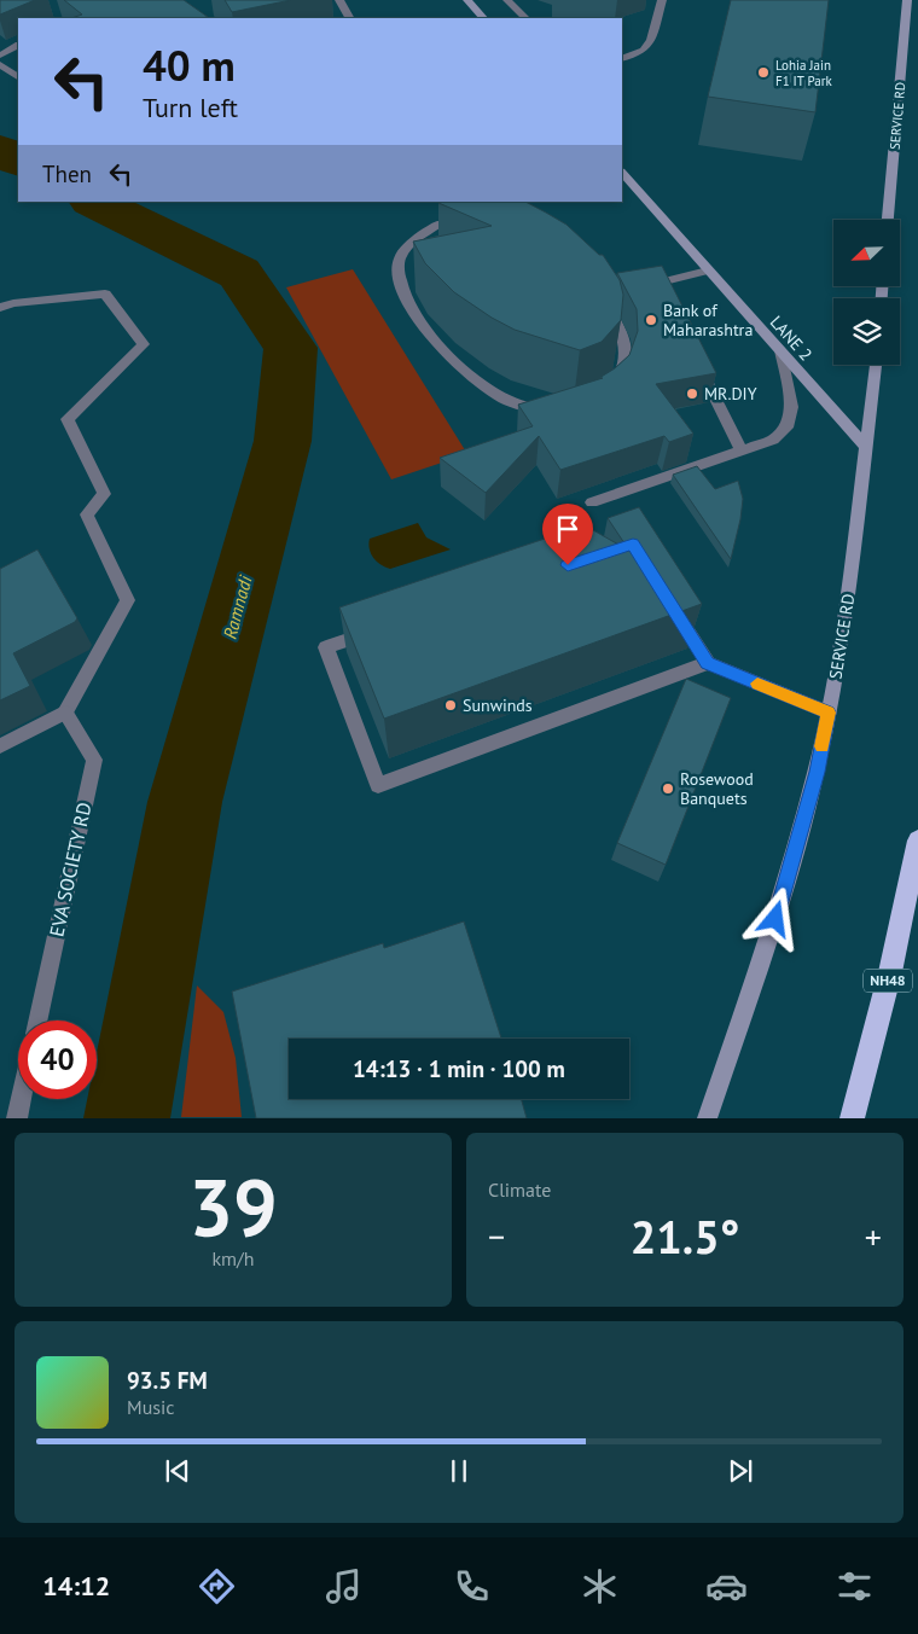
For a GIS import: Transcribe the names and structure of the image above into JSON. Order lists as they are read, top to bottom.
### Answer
{
  "streets": {
    "highway": ["NH48"],
    "street": ["SERVICE RD", "LANE 2", "EVA SOCIETY RD"]
  },
  "crossings": [
    ["SERVICE RD", "LANE 2"]
  ],
  "water": ["Ramnadi"],
  "places": [
    "Lohia Jain F1 IT Park",
    "Bank of Maharashtra",
    "MR.DIY",
    "Sunwinds",
    "Rosewood Banquets"
  ],
  "north": "bottom left",
  "page": {
    "turn": ["40 m", "Turn left"],
    "then": "Then",
    "limit": "40",
    "trip": "14:13 · 1 min · 100 m",
    "tile": [
      ["39", "km/h"],
      "Climate"
    ],
    "heat": ["−", "21.5°", "+"],
    "song": ["93.5 FM", "Music"],
    "tabs": "14:12"
  }
}
